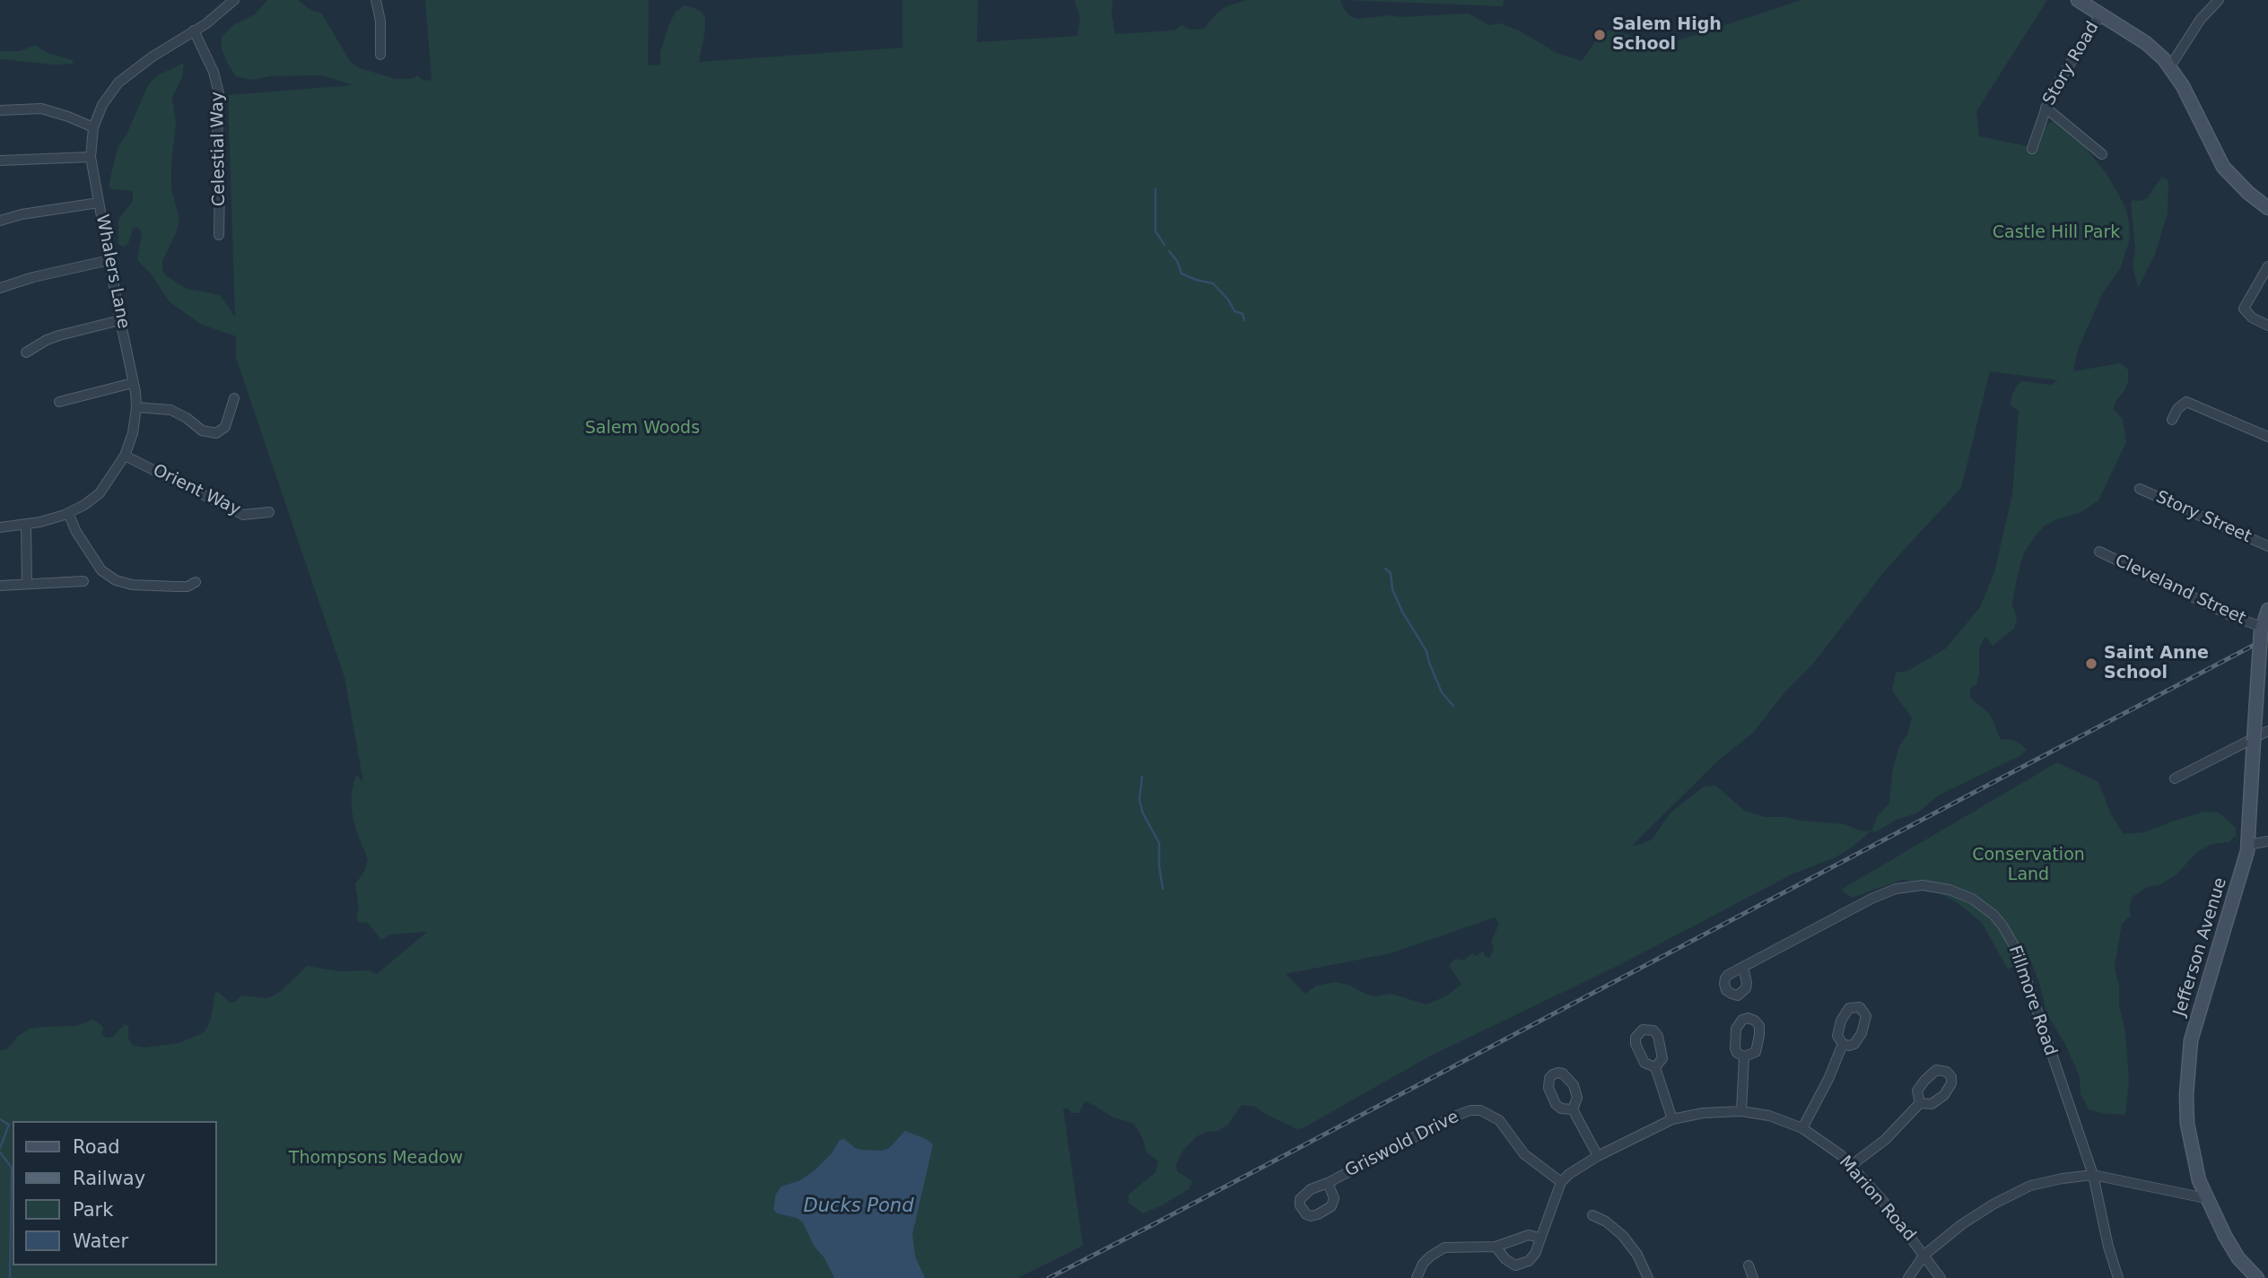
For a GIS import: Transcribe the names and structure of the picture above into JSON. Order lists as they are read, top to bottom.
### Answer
{
  "streets": {
    "main road": ["Jefferson Avenue"],
    "street": [
      "Story Road",
      "Celestial Way",
      "Whalers Lane",
      "Orient Way",
      "Story Street",
      "Cleveland Street",
      "Fillmore Road",
      "Griswold Drive",
      "Marion Road"
    ]
  },
  "crossings": [
    ["Celestial Way", "Whalers Lane"],
    ["Whalers Lane", "Orient Way"],
    ["Cleveland Street", "Jefferson Avenue"],
    ["Griswold Drive", "Marion Road"]
  ],
  "water": ["Ducks Pond"],
  "parks": [
    "Castle Hill Park",
    "Salem Woods",
    "Conservation Land",
    "Thompsons Meadow"
  ],
  "places": ["Salem High School", "Saint Anne School"],
  "legend": [
    "Road",
    "Railway",
    "Park",
    "Water"
  ]
}
